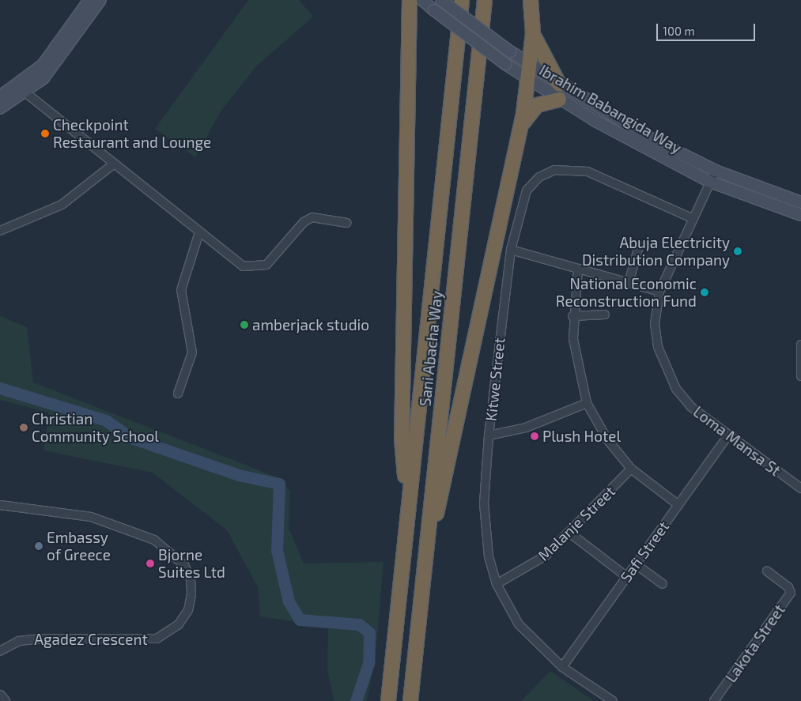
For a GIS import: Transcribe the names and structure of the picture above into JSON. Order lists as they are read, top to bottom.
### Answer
{
  "streets": {
    "highway": ["Sani Abacha Way"],
    "main road": ["Ibrahim Babangida Way"],
    "street": [
      "Kitwe Street",
      "Loma Mansa St",
      "Malanje Street",
      "Safi Street",
      "Agadez Crescent",
      "Lakota Street"
    ]
  },
  "crossings": [
    ["Ibrahim Babangida Way", "Loma Mansa St"],
    ["Kitwe Street", "Loma Mansa St"],
    ["Kitwe Street", "Malanje Street"],
    ["Kitwe Street", "Safi Street"],
    ["Loma Mansa St", "Safi Street"]
  ],
  "places": [
    "Checkpoint Restaurant and Lounge",
    "Abuja Electricity Distribution Company",
    "National Economic Reconstruction Fund",
    "amberjack studio",
    "Christian Community School",
    "Plush Hotel",
    "Embassy of Greece",
    "Bjorne Suites Ltd"
  ],
  "scale_bar": "100 m"
}
